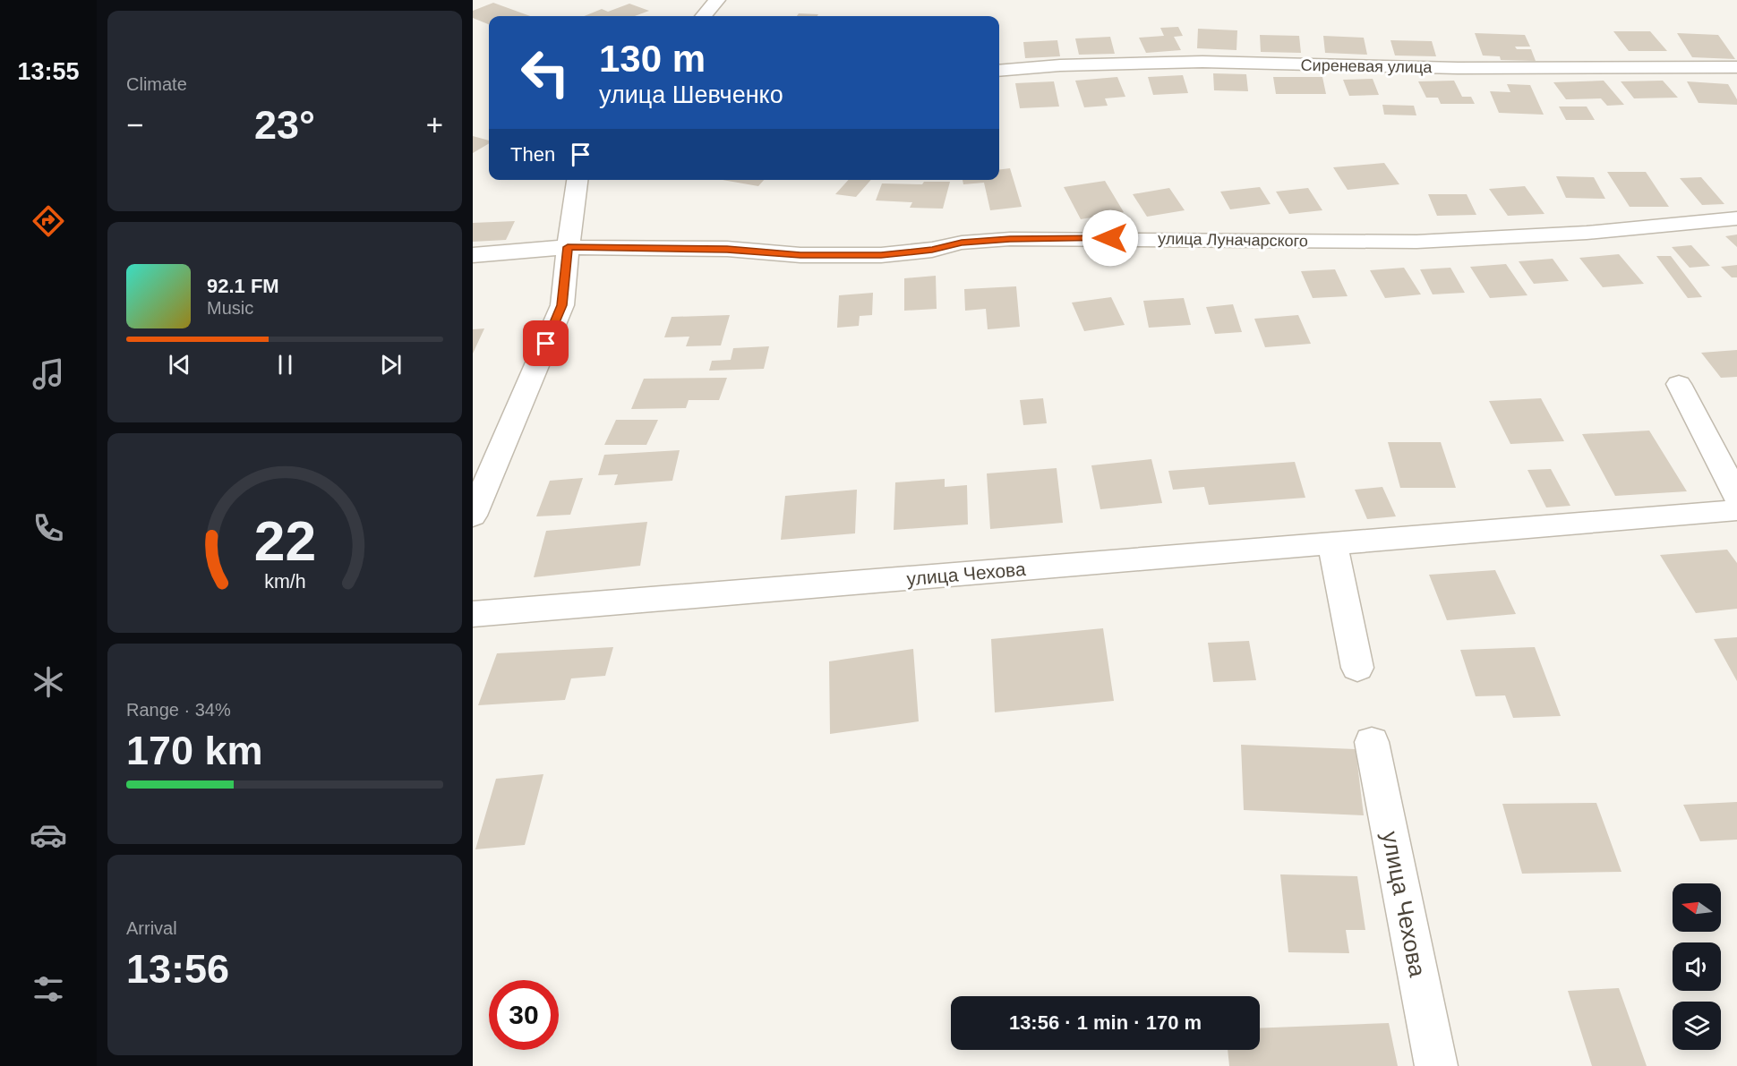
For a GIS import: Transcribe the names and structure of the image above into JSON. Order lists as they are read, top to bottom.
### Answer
{
  "streets": {
    "street": ["Сиреневая улица", "улица Луначарского", "улица Чехова"]
  },
  "north": "left",
  "page": {
    "tabs": "13:55",
    "tile": [
      "Climate",
      ["Range · 34%", "170 km"],
      ["Arrival", "13:56"]
    ],
    "turn": ["130 m", "улица Шевченко"],
    "heat": ["−", "23°", "+"],
    "then": "Then",
    "song": ["92.1 FM", "Music"],
    "limit": "30",
    "trip": "13:56 · 1 min · 170 m",
    "gauge": ["22", "km/h"]
  }
}
